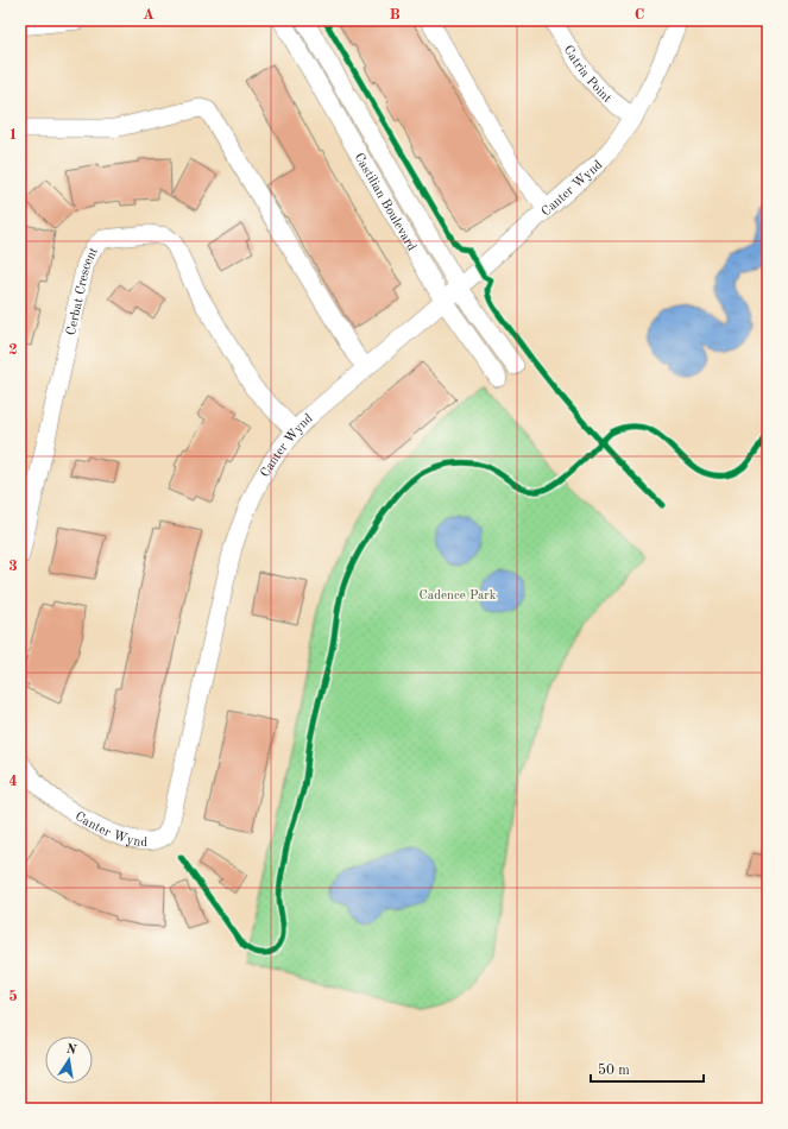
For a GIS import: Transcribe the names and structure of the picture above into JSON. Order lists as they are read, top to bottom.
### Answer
{
  "streets": {
    "street": [
      "Catria Point",
      "Canter Wynd",
      "Castilian Boulevard",
      "Cerbat Crescent"
    ]
  },
  "crossings": [
    ["Catria Point", "Canter Wynd"],
    ["Canter Wynd", "Castilian Boulevard"],
    ["Canter Wynd", "Cerbat Crescent"]
  ],
  "parks": ["Cadence Park"],
  "scale_bar": "50 m",
  "north": "top",
  "grid": {
    "columns": ["A", "B", "C"],
    "rows": [
      "1",
      "2",
      "3",
      "4",
      "5"
    ]
  }
}
